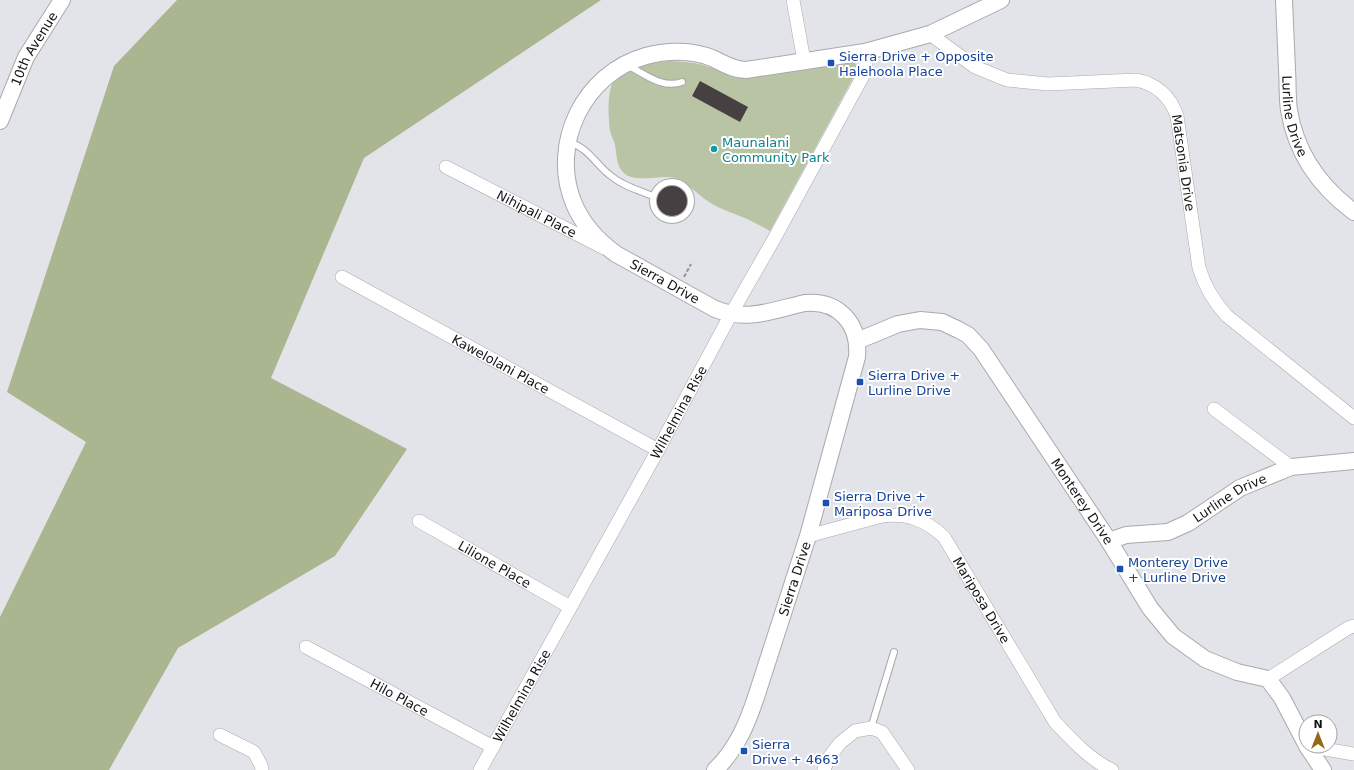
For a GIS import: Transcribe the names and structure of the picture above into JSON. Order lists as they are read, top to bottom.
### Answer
{
  "streets": {
    "street": [
      "10th Avenue",
      "Lurline Drive",
      "Matsonia Drive",
      "Nihipali Place",
      "Sierra Drive",
      "Kawelolani Place",
      "Wilhelmina Rise",
      "Monterey Drive",
      "Lilione Place",
      "Mariposa Drive",
      "Hilo Place"
    ]
  },
  "crossings": [
    ["Lurline Drive", "Monterey Drive"],
    ["Matsonia Drive", "Sierra Drive"],
    ["Nihipali Place", "Sierra Drive"],
    ["Sierra Drive", "Wilhelmina Rise"],
    ["Sierra Drive", "Monterey Drive"],
    ["Sierra Drive", "Mariposa Drive"],
    ["Kawelolani Place", "Wilhelmina Rise"],
    ["Wilhelmina Rise", "Lilione Place"],
    ["Wilhelmina Rise", "Hilo Place"]
  ],
  "places": {
    "transit": [
      "Sierra Drive + Opposite Halehoola Place",
      "Sierra Drive + Lurline Drive",
      "Sierra Drive + Mariposa Drive",
      "Monterey Drive + Lurline Drive",
      "Sierra Drive + 4663"
    ],
    "other": ["Maunalani Community Park"]
  },
  "north": "top"
}
